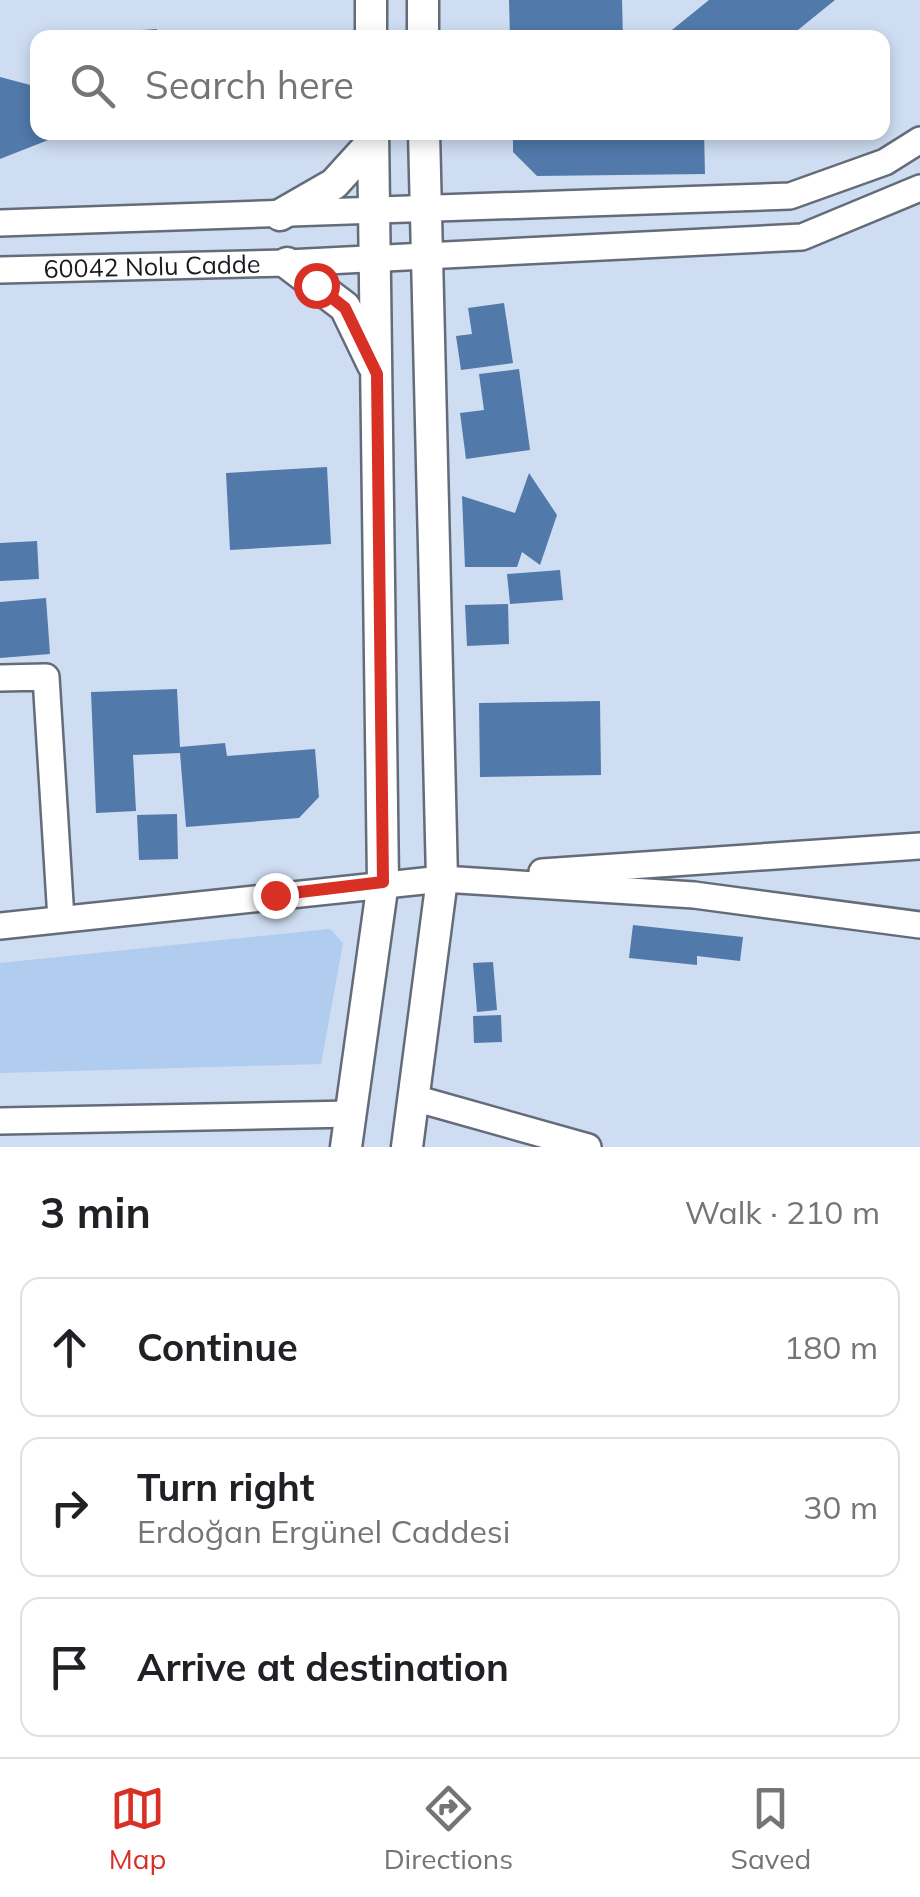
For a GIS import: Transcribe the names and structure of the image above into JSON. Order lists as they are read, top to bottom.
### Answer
{
  "streets": {
    "street": ["60042 Nolu Cadde"]
  },
  "page": {
    "search": "Search here",
    "heading": ["3 min", "Walk · 210 m"],
    "list": [
      ["Continue", "180 m"],
      ["Turn right", "Erdoğan Ergünel Caddesi", "30 m"],
      "Arrive at destination"
    ],
    "nav": ["Map", "Directions", "Saved"]
  }
}
